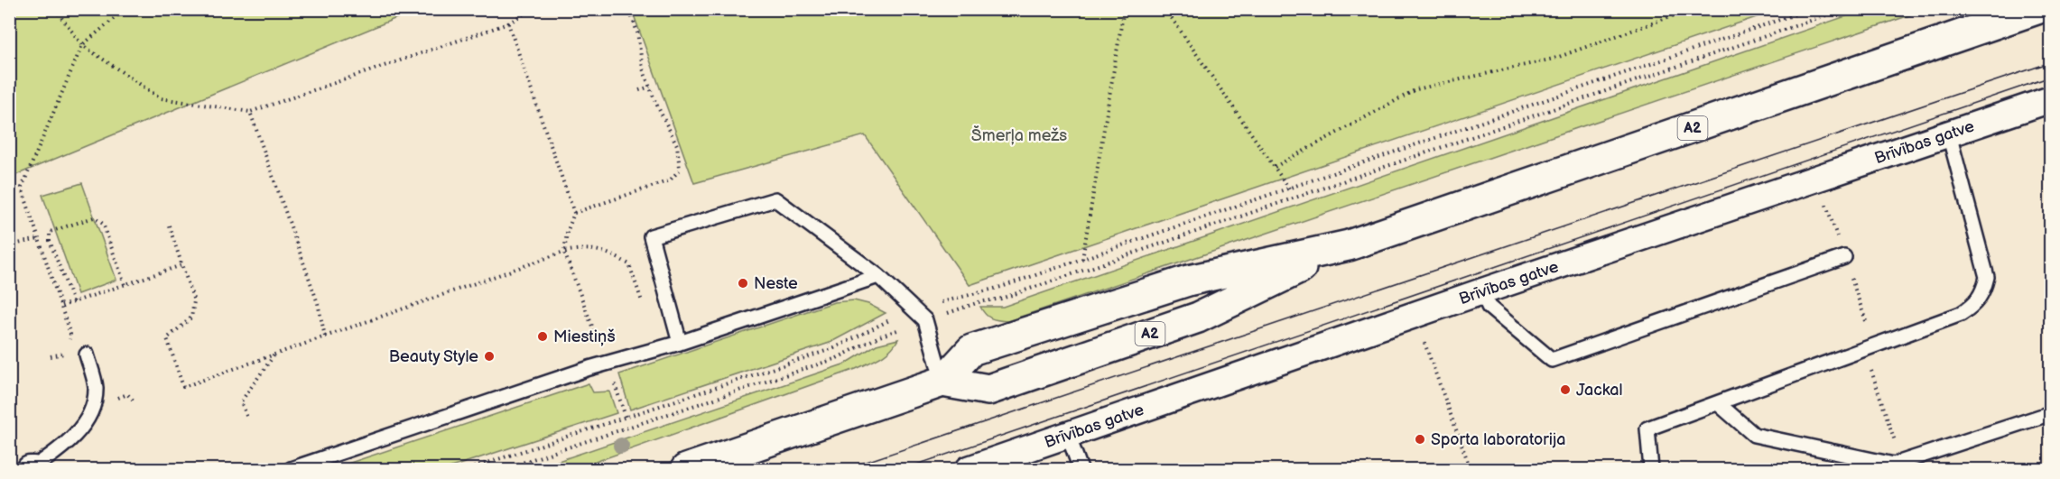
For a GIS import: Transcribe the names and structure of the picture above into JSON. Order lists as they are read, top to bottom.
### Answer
{
  "streets": {
    "highway": ["A2"],
    "street": ["Brīvības gatve"]
  },
  "parks": ["Šmerļa mežs"],
  "places": [
    "Neste",
    "Miestiņš",
    "Beauty Style",
    "Jackal",
    "Sporta laboratorija"
  ]
}
